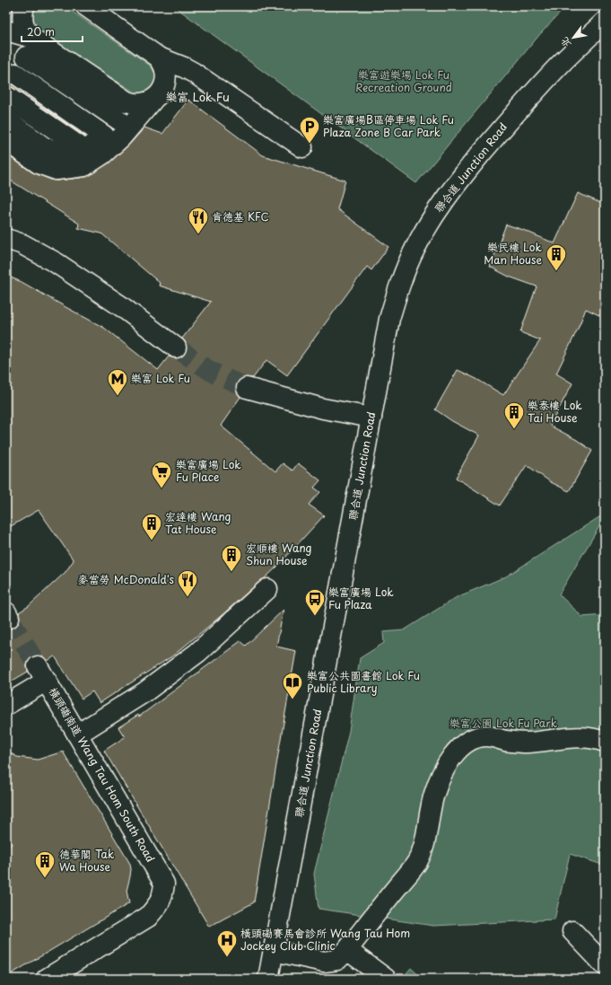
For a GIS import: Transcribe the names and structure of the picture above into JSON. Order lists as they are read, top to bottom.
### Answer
{
  "streets": {
    "street": ["聯合道 Junction Road", "橫頭磡南道 Wang Tau Hom South Road"]
  },
  "districts": ["樂富 Lok Fu"],
  "parks": ["樂富遊樂場 Lok Fu Recreation Ground", "樂富公園 Lok Fu Park"],
  "places": {
    "parking": ["樂富廣場B區停車場 Lok Fu Plaza Zone B Car Park"],
    "restaurant": ["肯德基 KFC", "麥當勞 McDonald's"],
    "building": [
      "樂民樓 Lok Man House",
      "樂泰樓 Lok Tai House",
      "宏達樓 Wang Tat House",
      "宏順樓 Wang Shun House",
      "德華閣 Tak Wa House"
    ],
    "metro station": ["樂富 Lok Fu"],
    "supermarket": ["樂富廣場 Lok Fu Place"],
    "bus stop": ["樂富廣場 Lok Fu Plaza"],
    "library": ["樂富公共圖書館 Lok Fu Public Library"],
    "hospital": ["橫頭磡賽馬會診所 Wang Tau Hom Jockey Club Clinic"]
  },
  "scale_bar": "20 m",
  "north": "bottom left"
}
